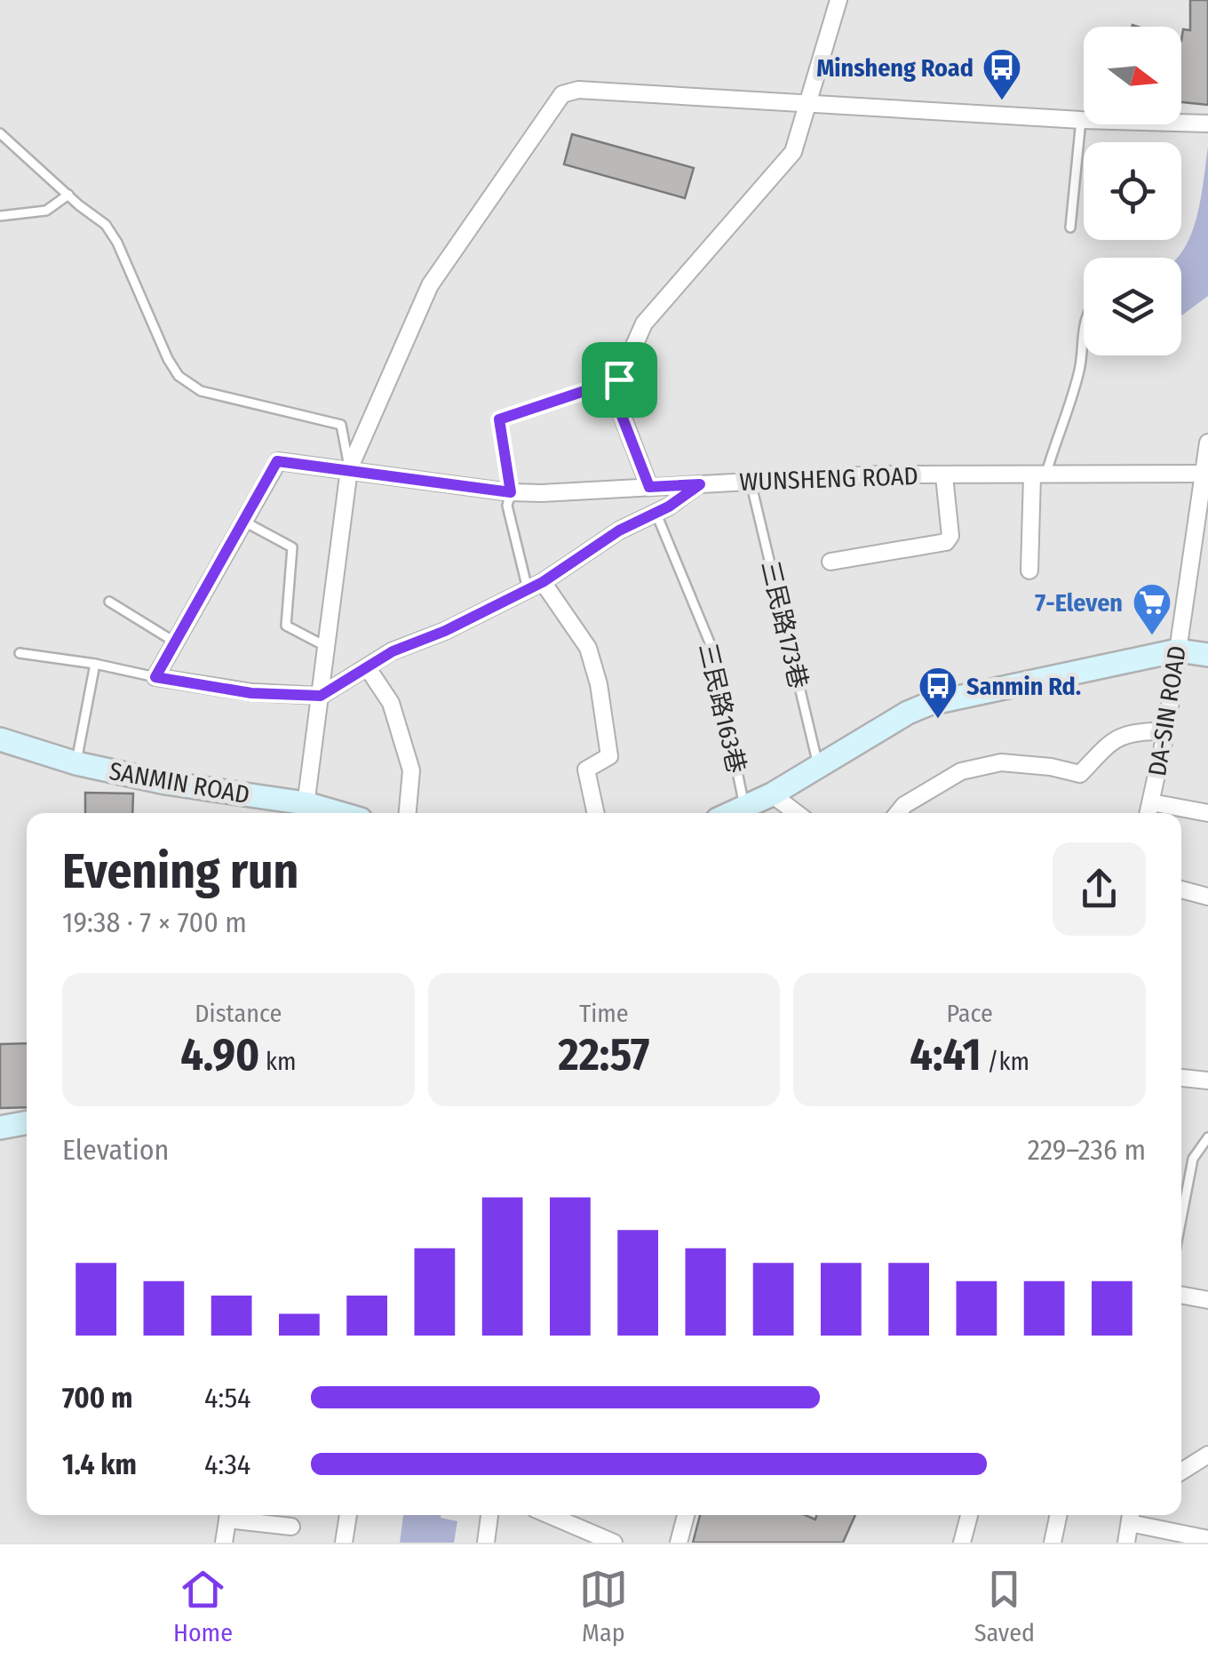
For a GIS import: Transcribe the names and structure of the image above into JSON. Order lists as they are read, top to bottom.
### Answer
{
  "streets": {
    "main road": ["SANMIN ROAD"],
    "street": ["WUNSHENG ROAD", "DA-SIN ROAD"],
    "lane": ["三民路173巷", "三民路163巷"]
  },
  "crossings": [
    ["WUNSHENG ROAD", "三民路173巷"],
    ["WUNSHENG ROAD", "DA-SIN ROAD"]
  ],
  "places": {
    "bus stop": ["Minsheng Road", "Sanmin Rd."],
    "supermarket": ["7-Eleven"]
  },
  "north": "right",
  "page": {
    "heading": ["Evening run", "19:38 · 7 × 700 m"],
    "stats": [
      ["Distance", "4.90 km"],
      ["Time", "22:57"],
      ["Pace", "4:41 /km"]
    ],
    "chart": ["Elevation", "229–236 m"],
    "list": [
      {
        "name": "700 m",
        "note": "4:54"
      },
      {
        "name": "1.4 km",
        "note": "4:34"
      }
    ],
    "tabs": ["Home", "Map", "Saved"]
  }
}
